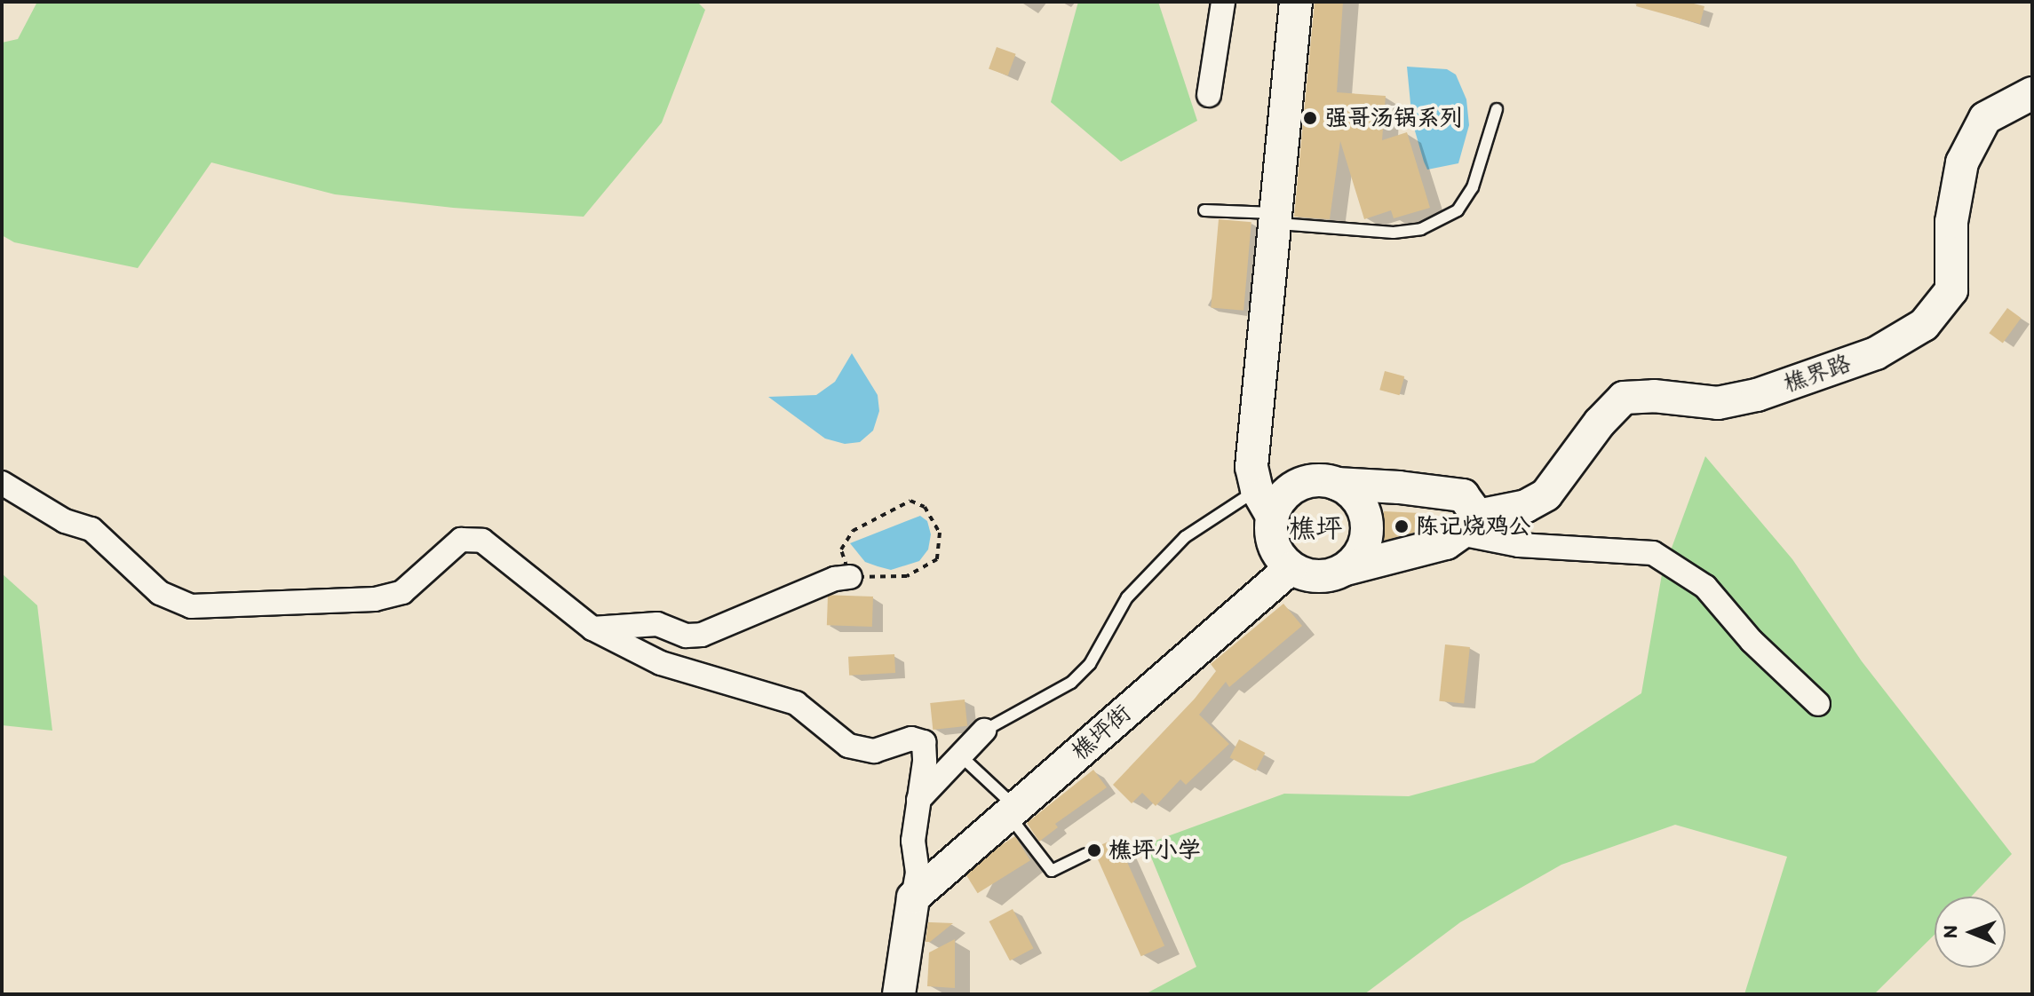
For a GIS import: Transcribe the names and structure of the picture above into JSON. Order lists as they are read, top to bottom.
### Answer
{
  "streets": {
    "street": ["樵界路", "樵坪街"]
  },
  "districts": ["樵坪"],
  "places": ["强哥汤锅系列", "陈记烧鸡公", "樵坪小学"],
  "north": "left"
}
